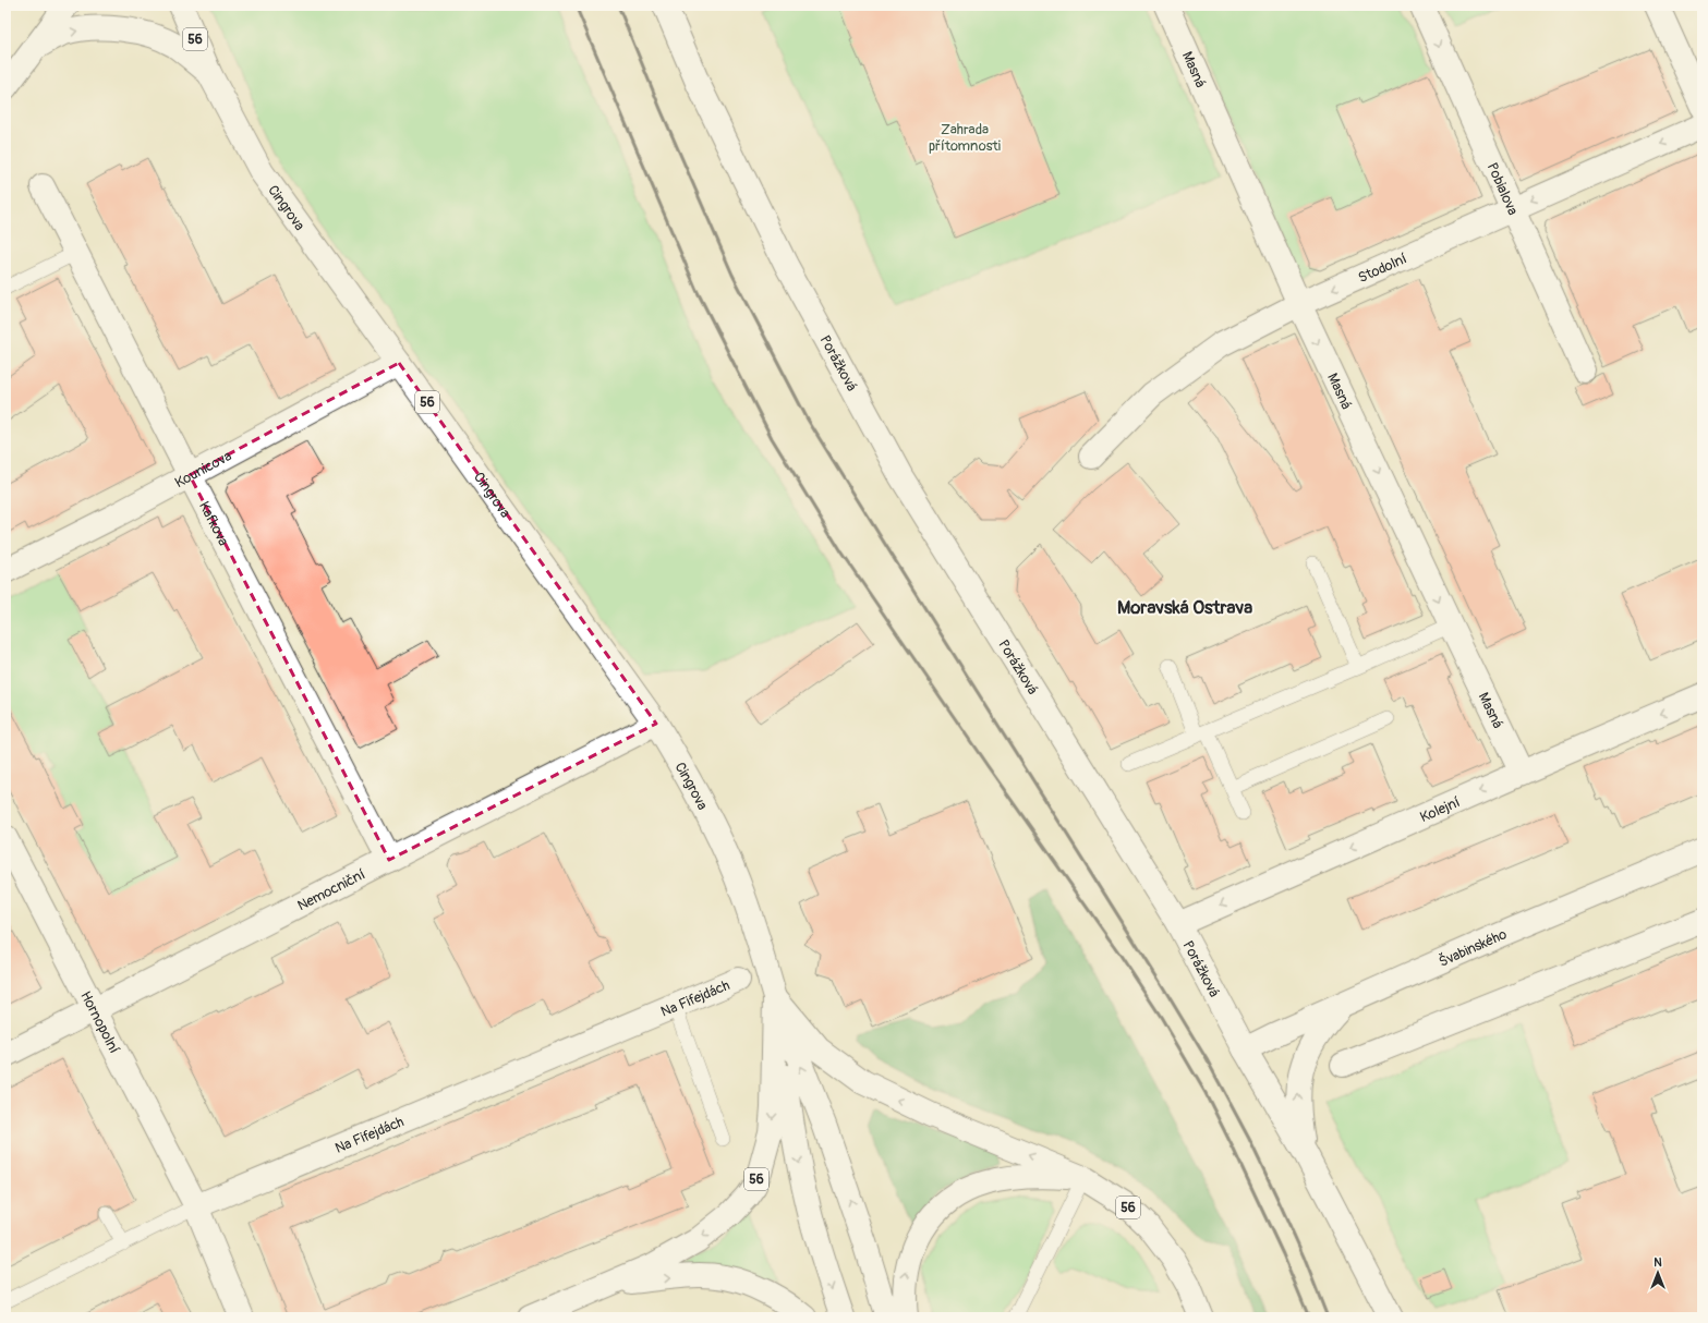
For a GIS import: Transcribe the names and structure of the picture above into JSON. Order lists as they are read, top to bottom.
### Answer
{
  "streets": {
    "main road": [
      "56",
      "Masná",
      "Pobialova",
      "Cingrova",
      "Stodolní",
      "Porážková",
      "Kounicova",
      "Kafkova",
      "Kolejní",
      "Nemocniční",
      "Švabinského",
      "Na Fifejdách",
      "Hornopolní"
    ]
  },
  "crossings": [
    ["56", "Cingrova"],
    ["Masná", "Stodolní"],
    ["Masná", "Kolejní"],
    ["Pobialova", "Stodolní"],
    ["Cingrova", "Kounicova"],
    ["Cingrova", "Nemocniční"],
    ["Porážková", "Kolejní"],
    ["Porážková", "Švabinského"],
    ["Kounicova", "Kafkova"],
    ["Kafkova", "Nemocniční"],
    ["Nemocniční", "Hornopolní"],
    ["Na Fifejdách", "Hornopolní"]
  ],
  "one_way": ["Masná", "Stodolní"],
  "districts": ["Moravská Ostrava"],
  "parks": ["Zahrada přítomnosti"],
  "north": "top"
}
